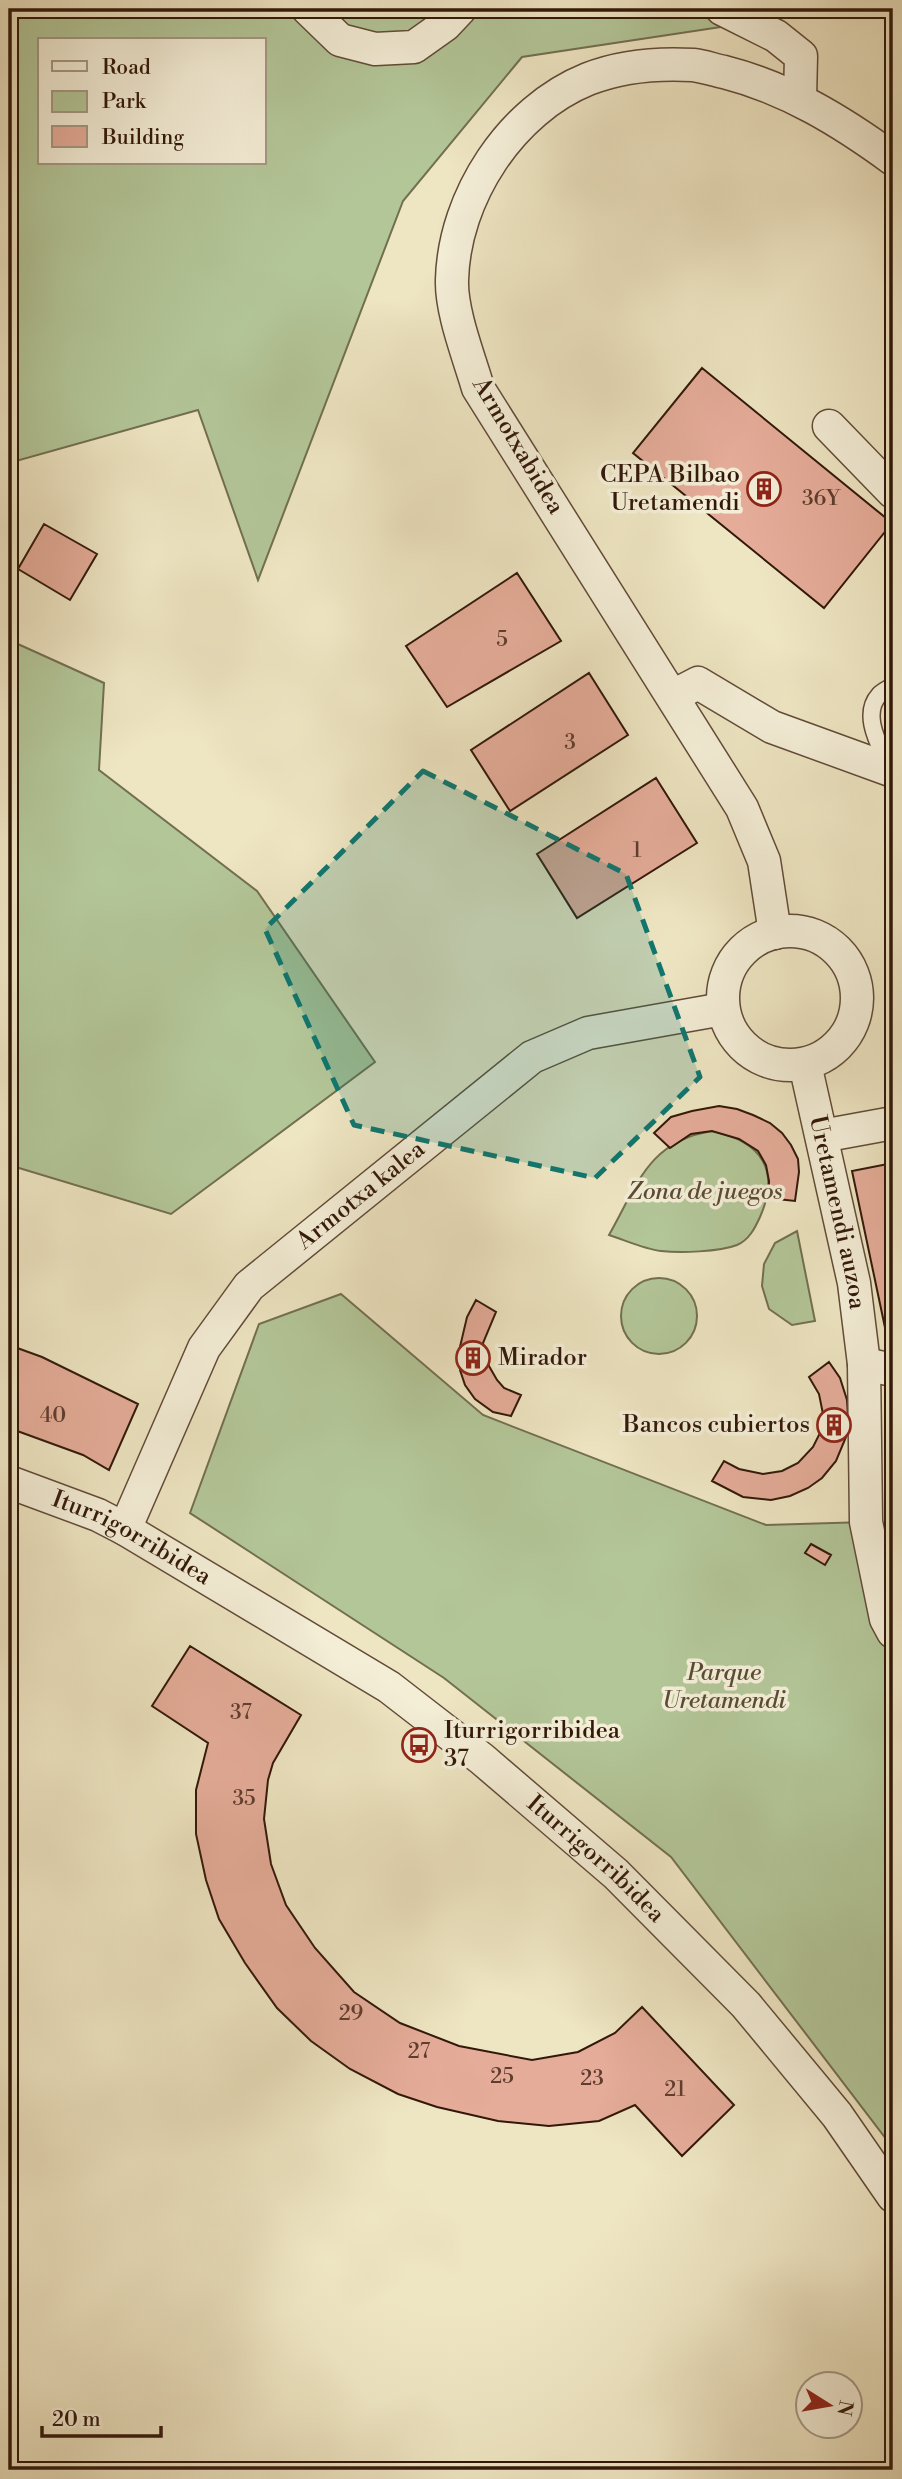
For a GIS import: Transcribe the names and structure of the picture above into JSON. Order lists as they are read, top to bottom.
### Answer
{
  "streets": {
    "street": [
      "Armotxabidea",
      "Armotxa kalea",
      "Uretamendi auzoa",
      "Iturrigorribidea"
    ]
  },
  "crossings": [
    ["Armotxabidea", "Armotxa kalea"],
    ["Armotxabidea", "Uretamendi auzoa"],
    ["Armotxa kalea", "Uretamendi auzoa"],
    ["Armotxa kalea", "Iturrigorribidea"]
  ],
  "parks": ["Zona de juegos", "Parque Uretamendi"],
  "places": {
    "building": ["CEPA Bilbao Uretamendi", "Mirador", "Bancos cubiertos"],
    "bus stop": ["Iturrigorribidea 37"]
  },
  "house_numbers": [
    "36Y",
    "5",
    "3",
    "1",
    "40",
    "37",
    "35",
    "29",
    "27",
    "25",
    "23",
    "21"
  ],
  "legend": ["Road", "Park", "Building"],
  "scale_bar": "20 m",
  "north": "right"
}
